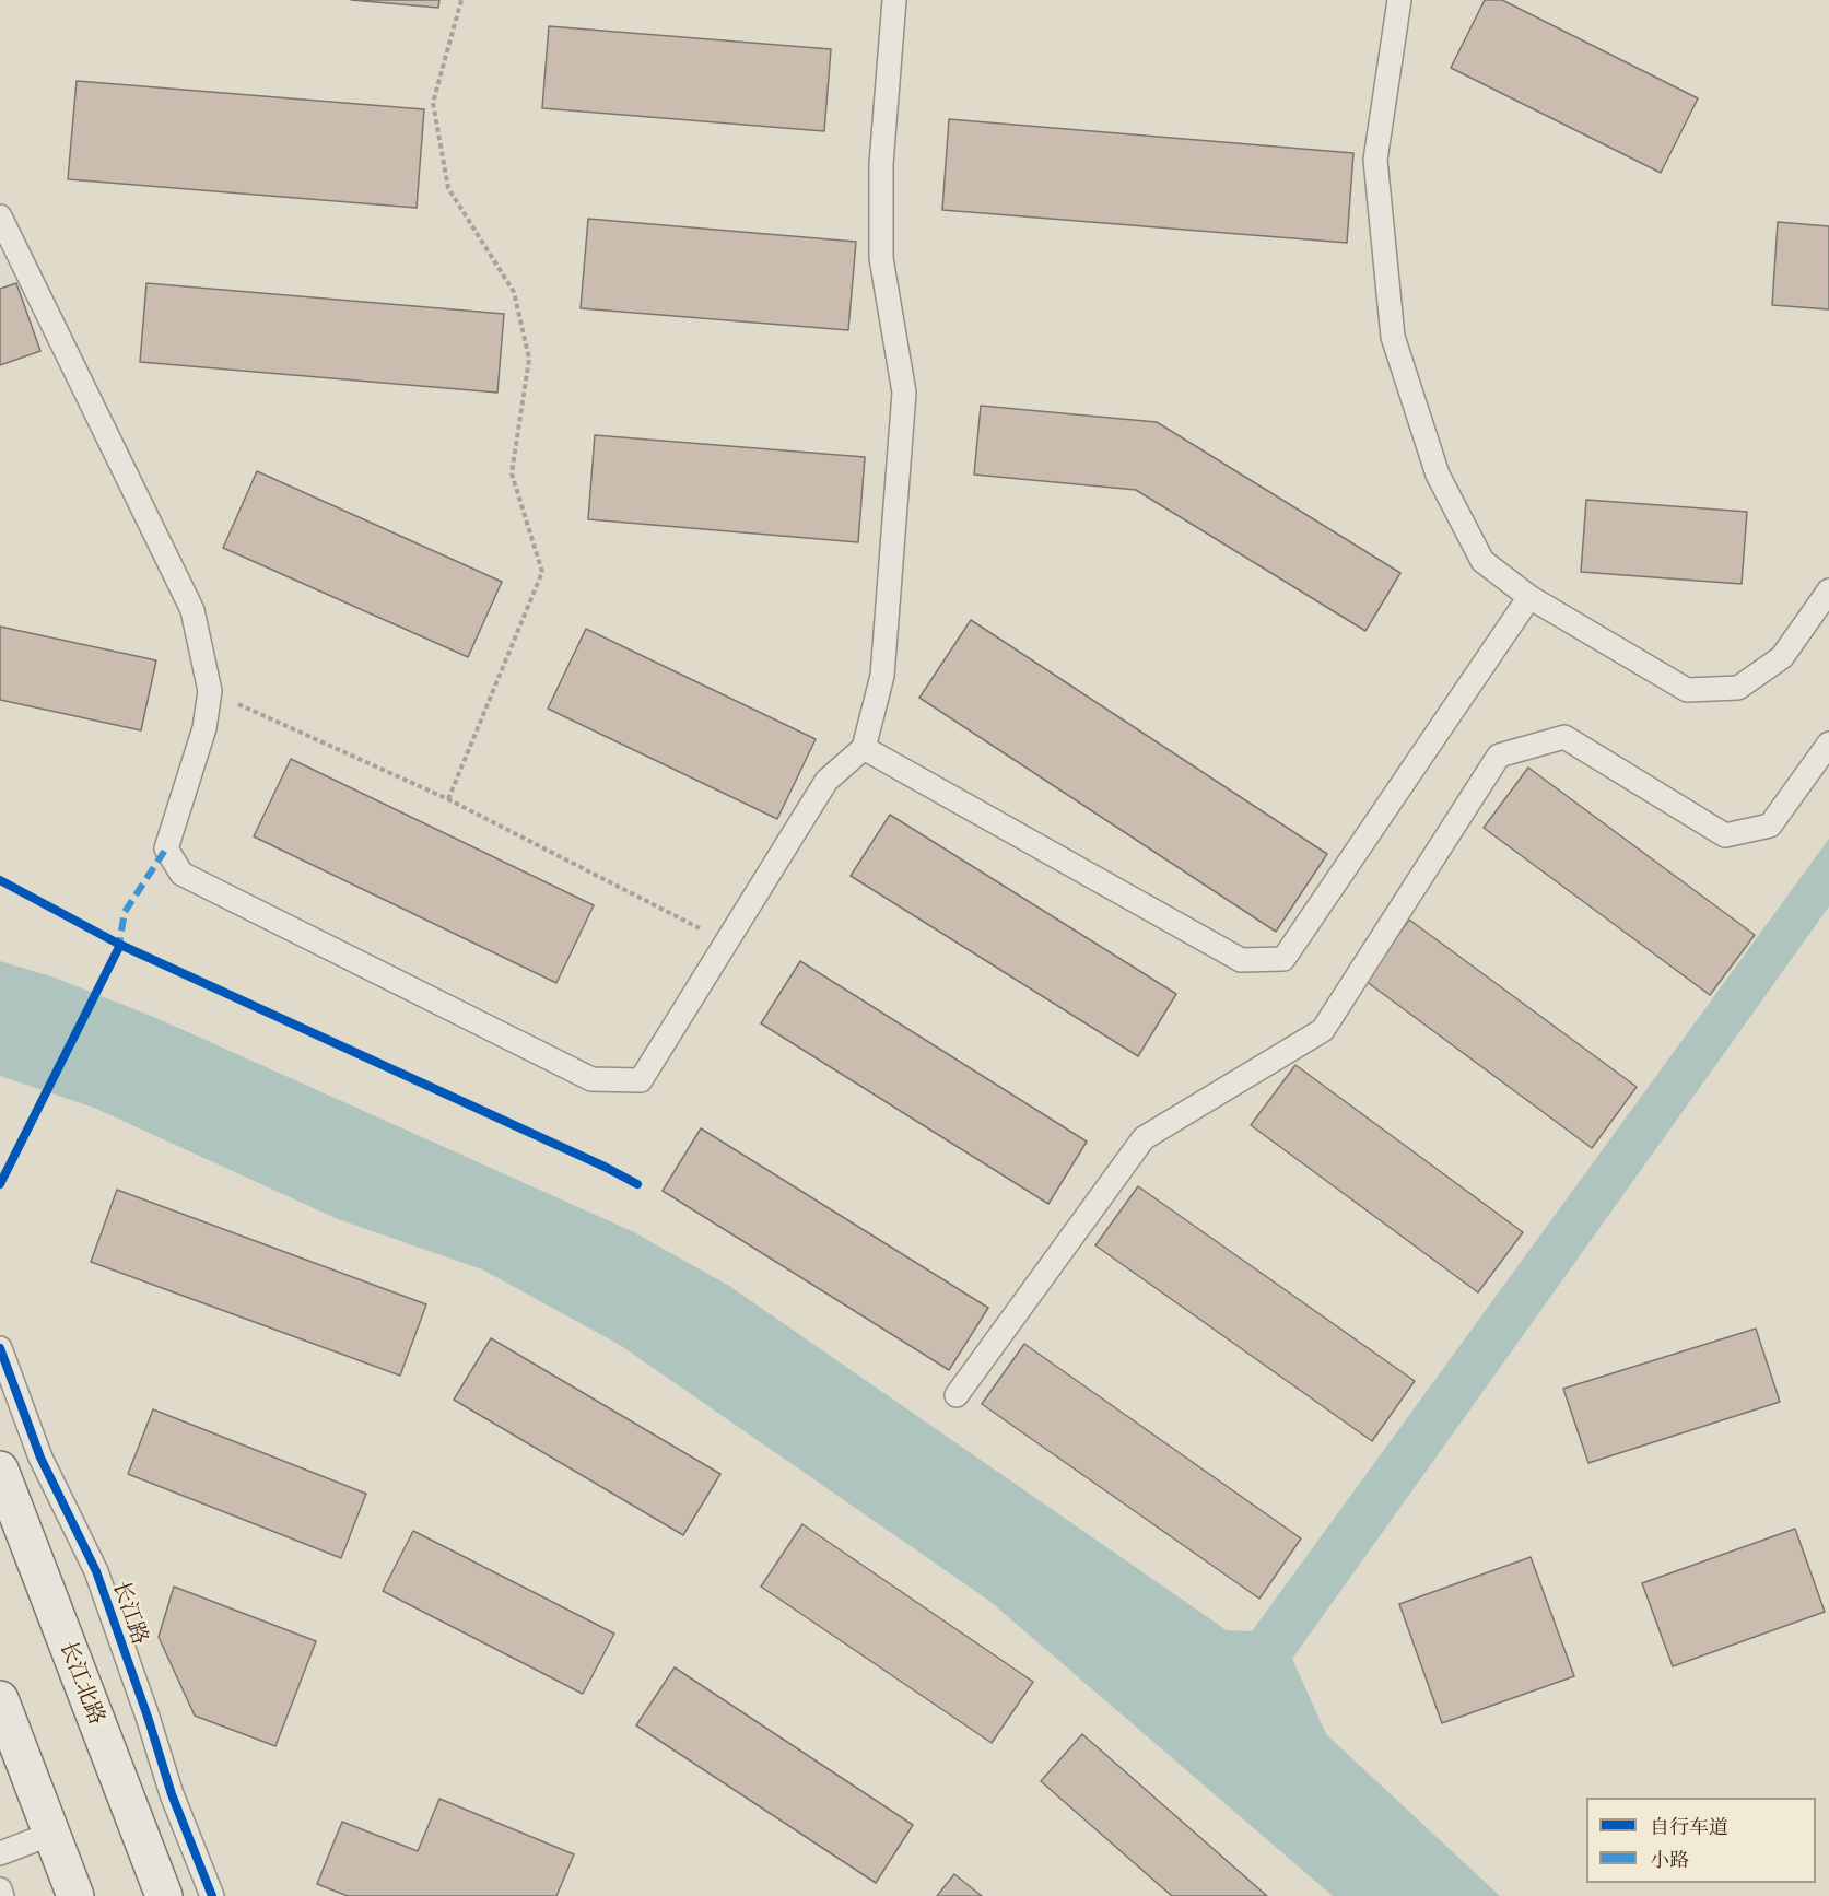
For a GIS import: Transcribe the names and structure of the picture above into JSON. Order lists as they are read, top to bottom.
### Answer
{
  "streets": {
    "main road": ["长江北路"],
    "lane": ["长江路"]
  },
  "legend": ["自行车道", "小路"]
}
